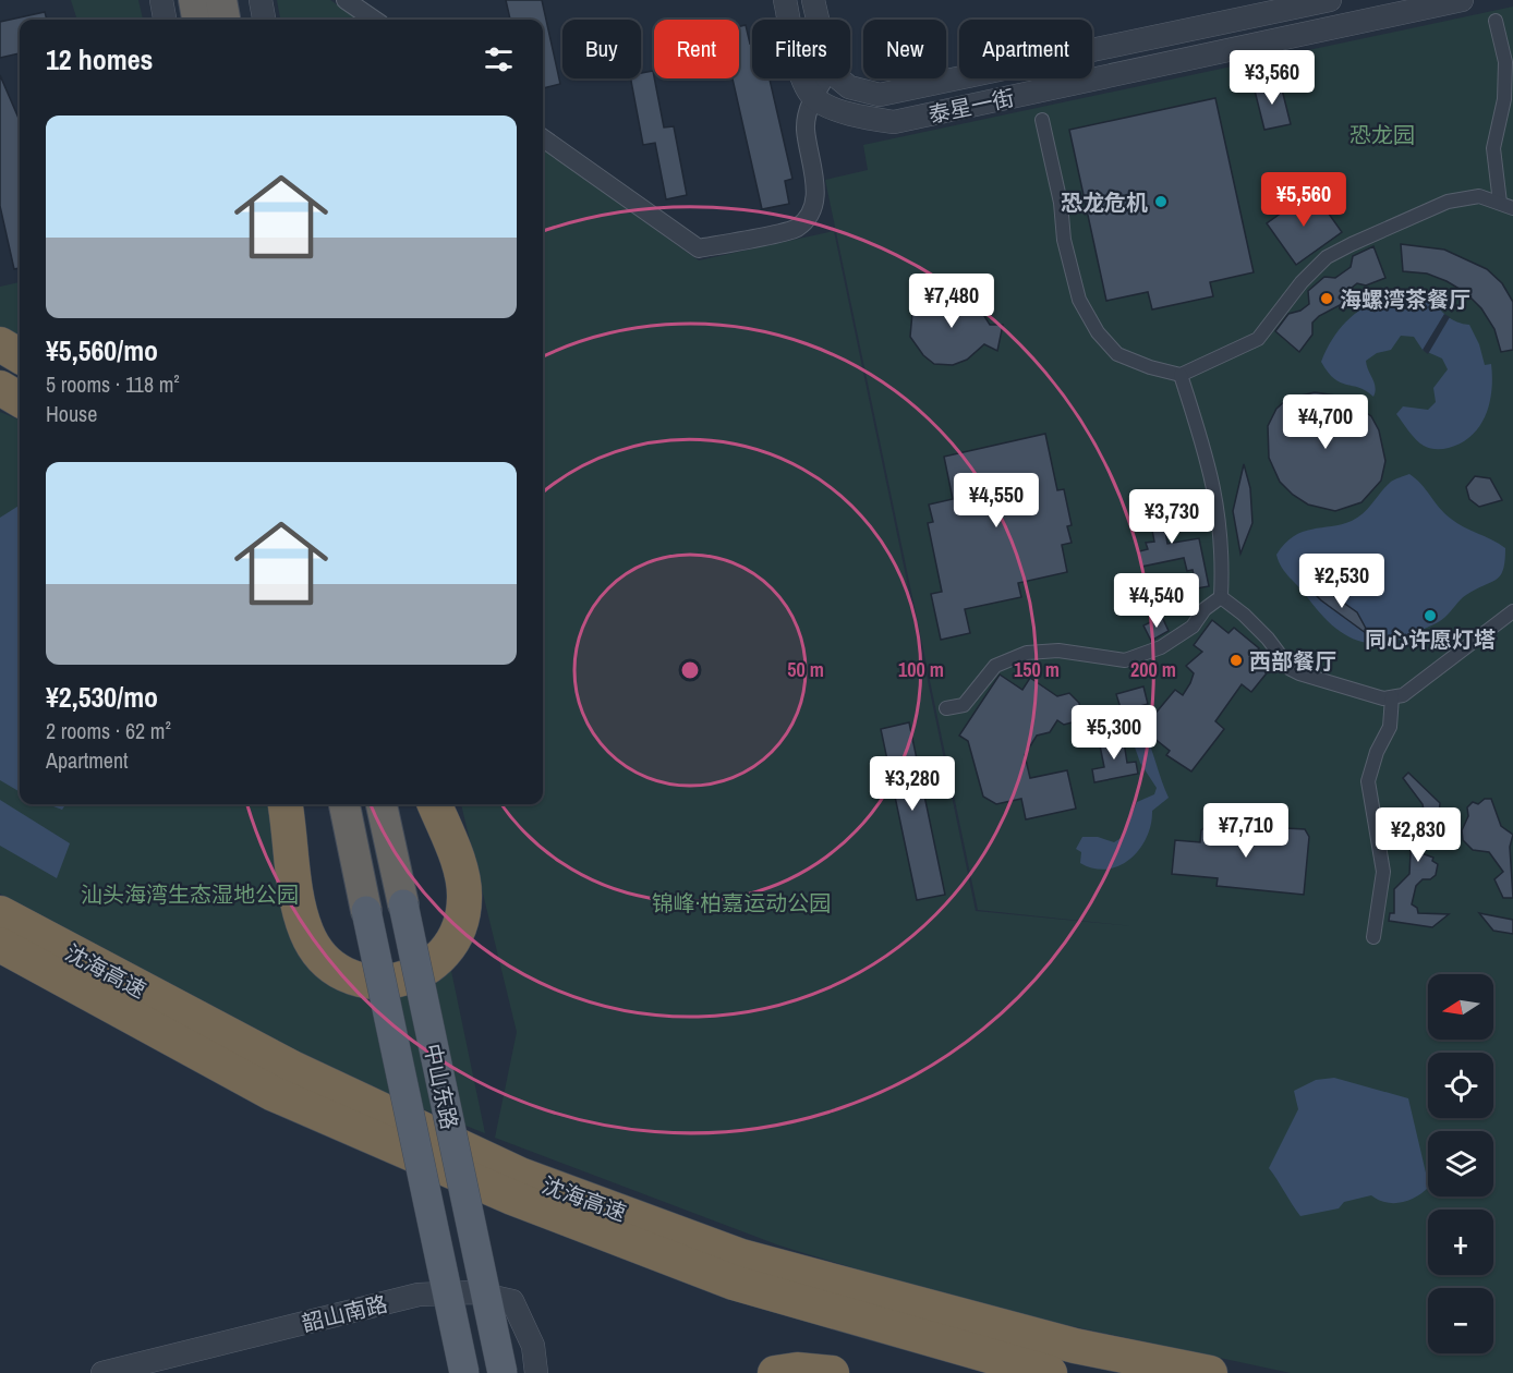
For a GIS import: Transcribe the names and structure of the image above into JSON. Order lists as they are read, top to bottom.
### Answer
{
  "streets": {
    "highway": ["沈海高速", "中山东路"],
    "street": ["泰星一街", "韶山南路"]
  },
  "parks": ["恐龙园", "汕头海湾生态湿地公园", "锦峰·柏嘉运动公园"],
  "places": [
    "恐龙危机",
    "海螺湾茶餐厅",
    "同心许愿灯塔",
    "西部餐厅"
  ],
  "north": "left",
  "page": {
    "chip": [
      "Buy",
      "Rent",
      "Filters",
      "New",
      "Apartment"
    ],
    "heading": "12 homes",
    "price": [
      "¥3,560",
      "¥5,560",
      "¥7,480",
      "¥4,700",
      "¥4,550",
      "¥3,730",
      "¥2,530",
      "¥4,540",
      "¥5,300",
      "¥3,280",
      "¥7,710",
      "¥2,830"
    ],
    "list": [
      {
        "name": "¥5,560/mo",
        "note": "5 rooms · 118 m² · House"
      },
      {
        "name": "¥2,530/mo",
        "note": "2 rooms · 62 m² · Apartment"
      }
    ],
    "map_buttons": ["+", "−"]
  },
  "rings": [
    "50 m",
    "100 m",
    "150 m",
    "200 m"
  ]
}
